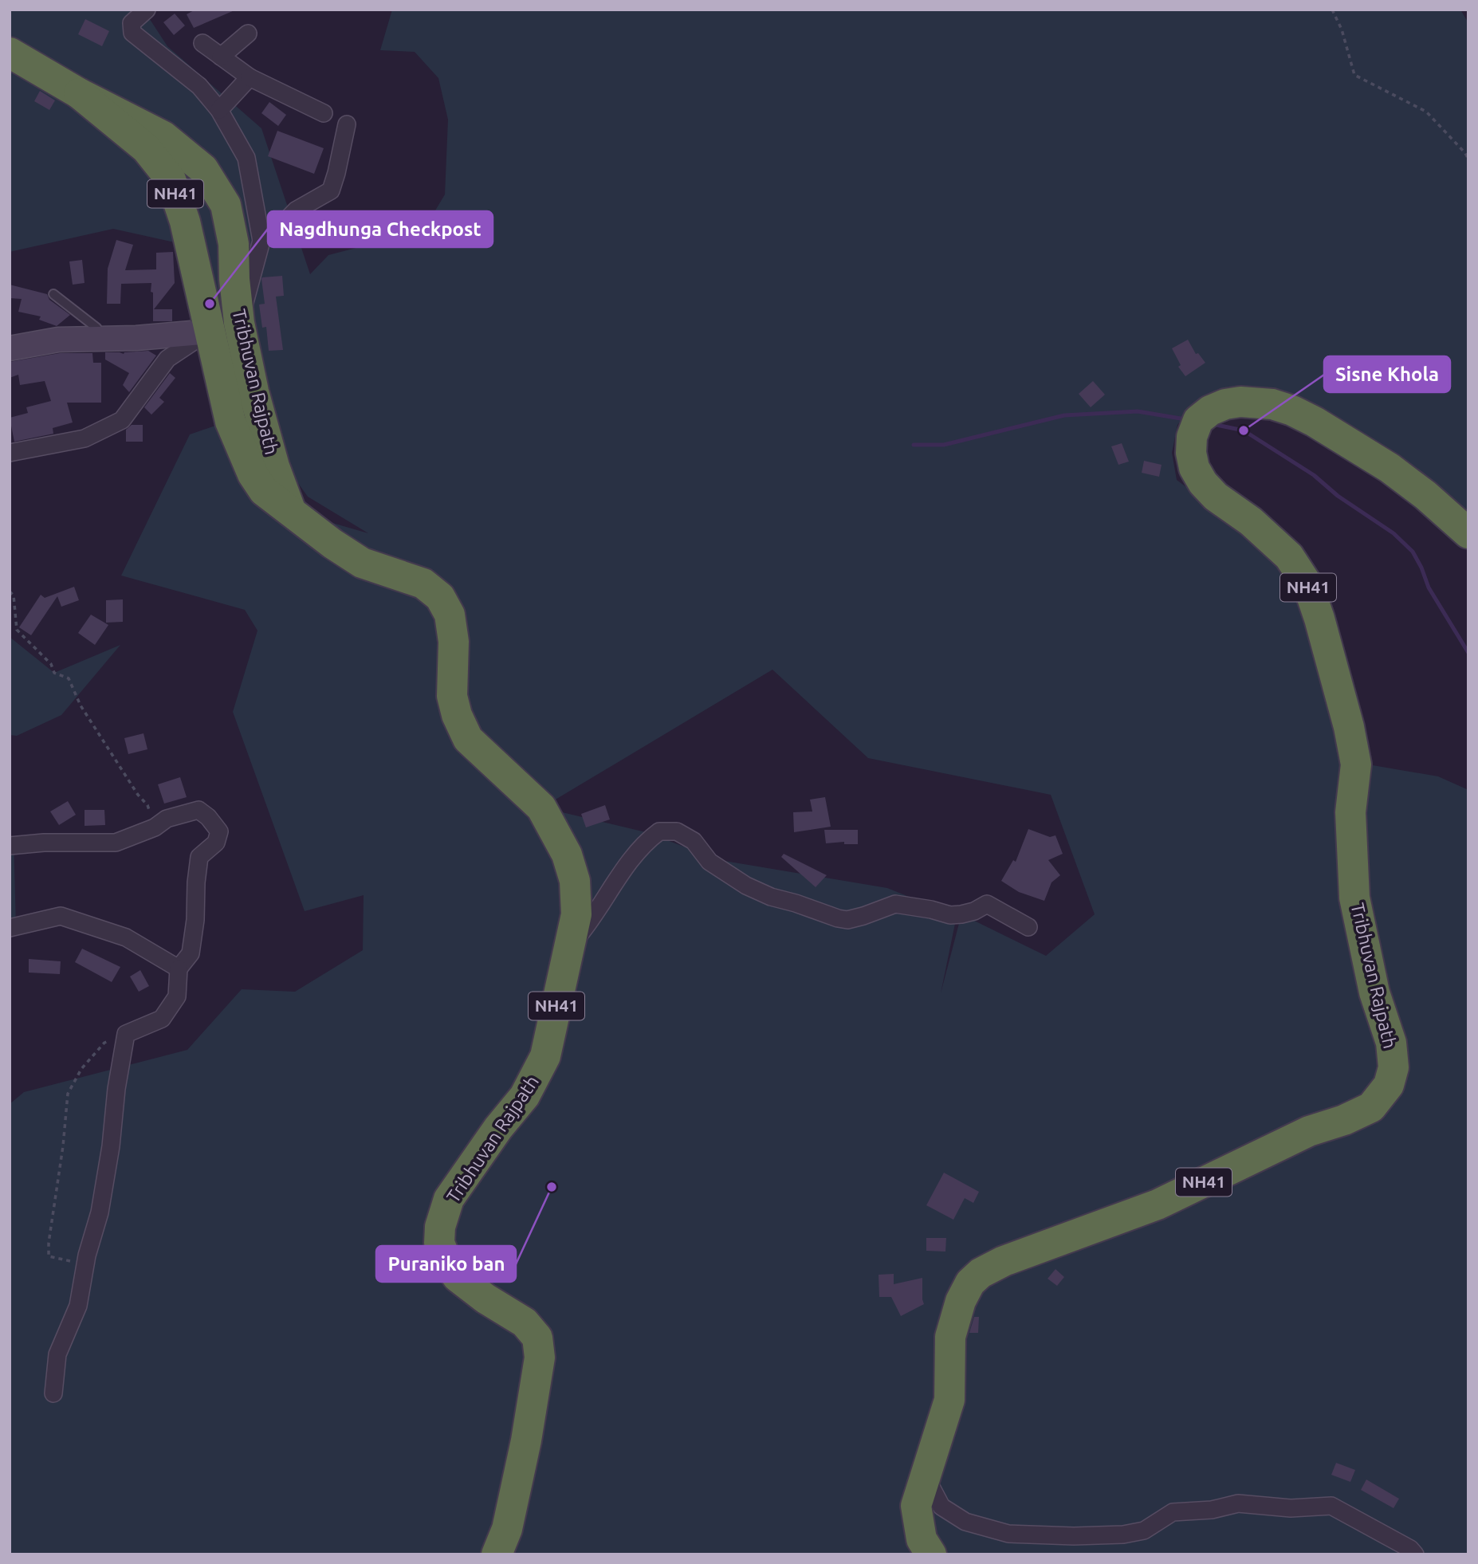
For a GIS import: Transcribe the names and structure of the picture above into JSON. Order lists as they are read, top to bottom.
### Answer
{
  "streets": {
    "highway": ["NH41", "Tribhuvan Rajpath"]
  },
  "places": ["Nagdhunga Checkpost", "Sisne Khola", "Puraniko ban"]
}
